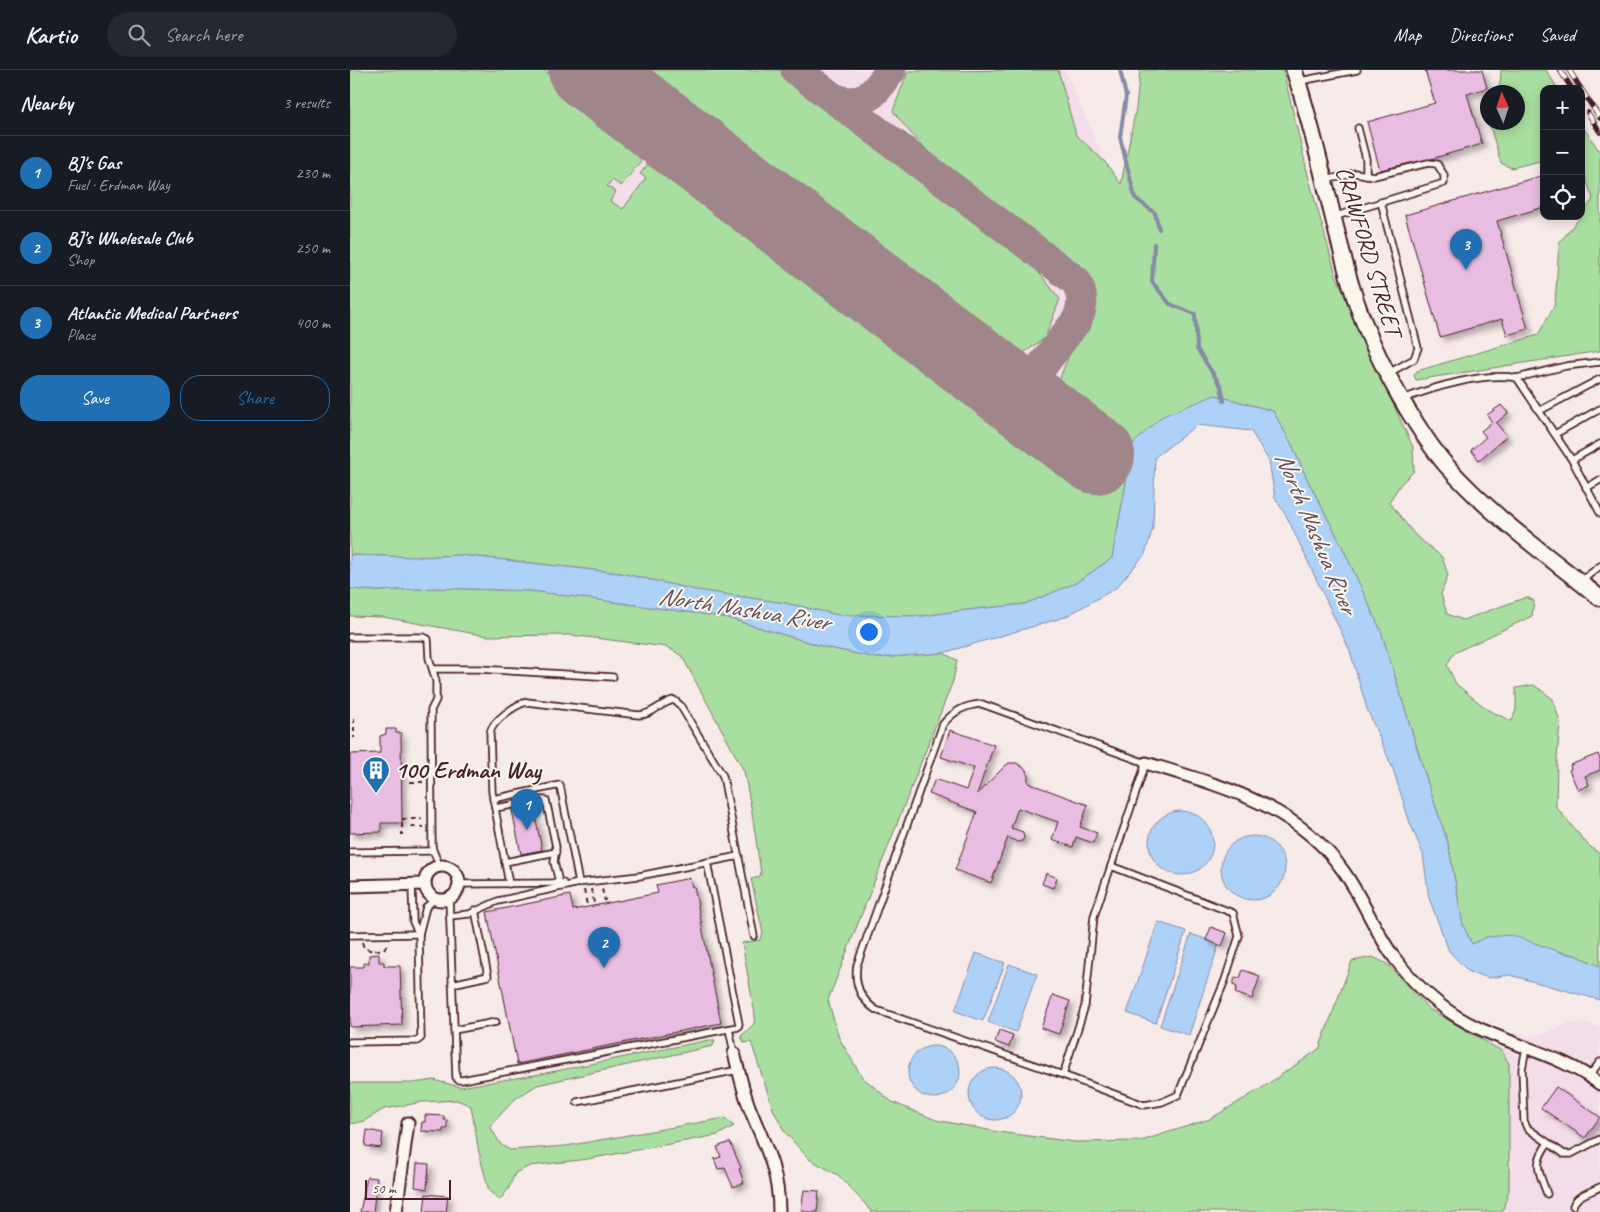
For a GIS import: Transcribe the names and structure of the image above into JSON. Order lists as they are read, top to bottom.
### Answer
{
  "streets": {
    "main road": ["CRAWFORD STREET"]
  },
  "water": ["North Nashua River"],
  "places": {
    "building": ["100 Erdman Way"]
  },
  "scale_bar": "50 m",
  "north": "top",
  "page": {
    "header": "Kartio",
    "search": "Search here",
    "nav": ["Map", "Directions", "Saved"],
    "heading": ["Nearby", "3 results"],
    "map_buttons": ["+", "−"],
    "list": [
      {
        "mark": "1",
        "name": "BJ's Gas",
        "note": "Fuel · Erdman Way",
        "value": "230 m"
      },
      {
        "mark": "2",
        "name": "BJ's Wholesale Club",
        "note": "Shop",
        "value": "250 m"
      },
      {
        "mark": "3",
        "name": "Atlantic Medical Partners",
        "note": "Place",
        "value": "400 m"
      }
    ],
    "pins": ["3", "1", "2"],
    "buttons": ["Save", "Share"],
    "scale": "50 m"
  }
}
